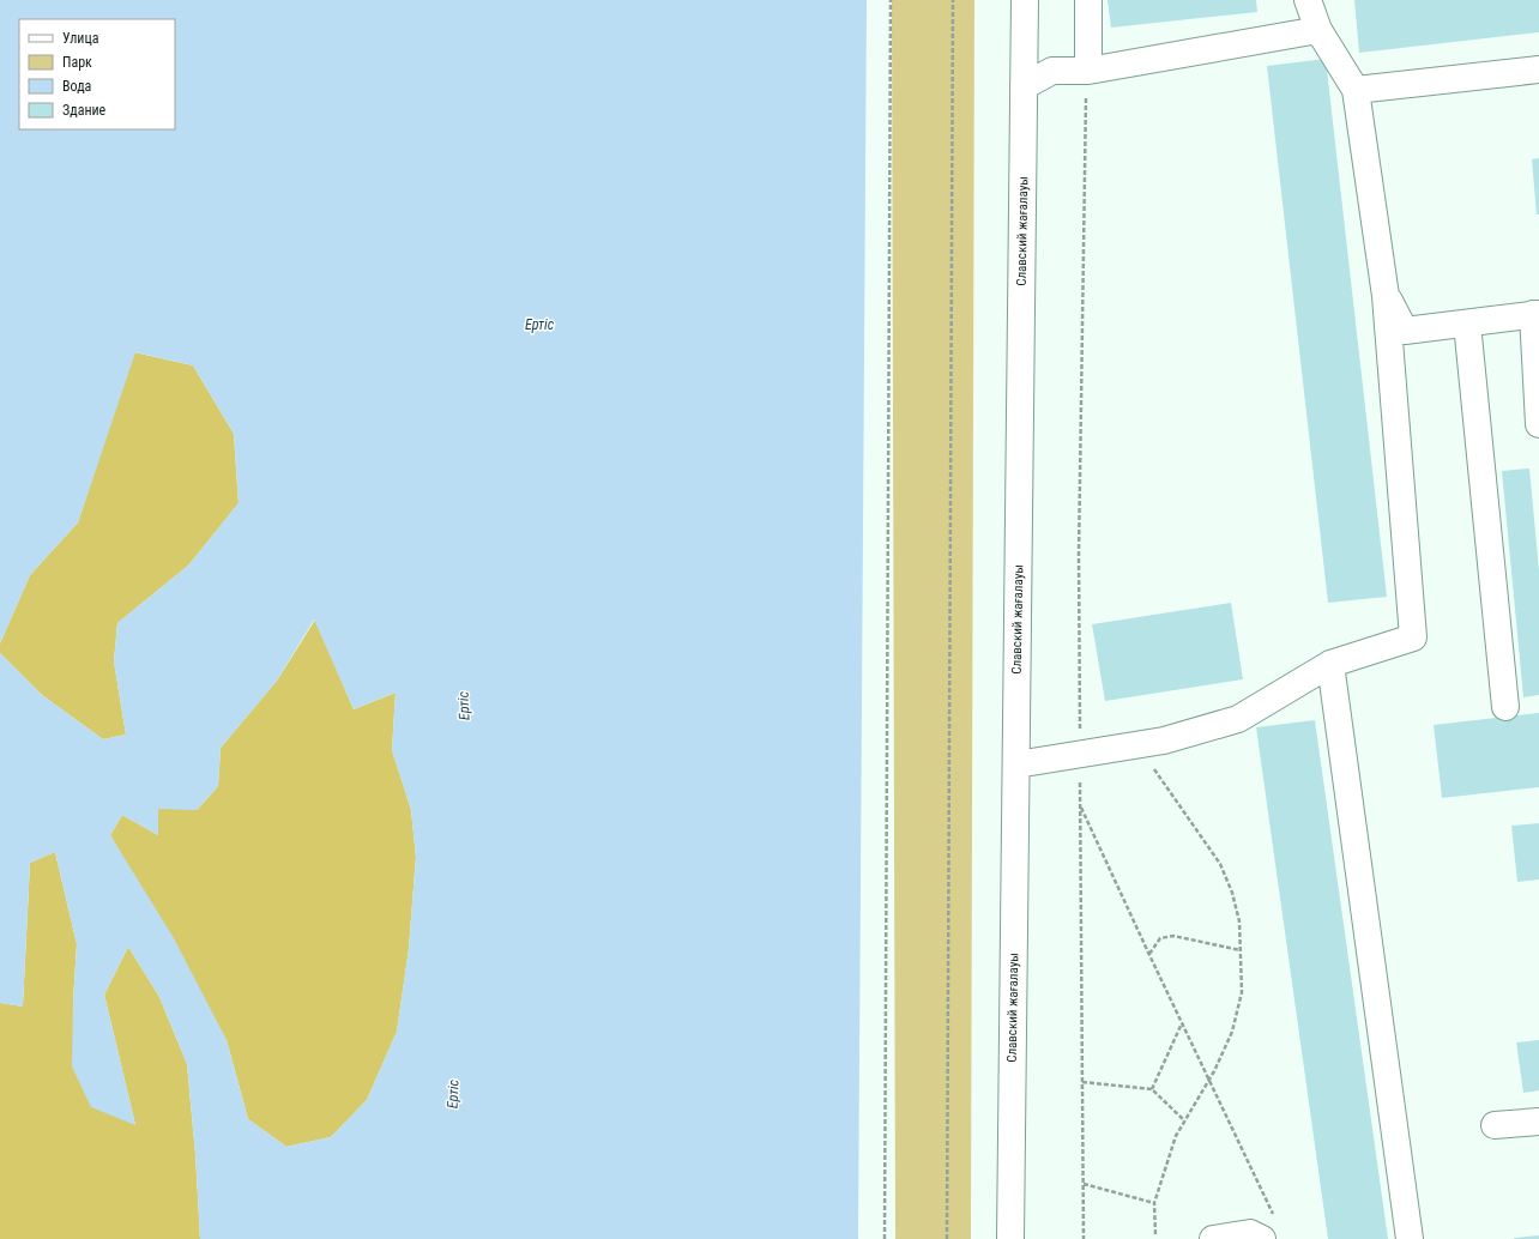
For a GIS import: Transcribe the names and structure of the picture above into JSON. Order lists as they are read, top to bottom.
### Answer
{
  "streets": {
    "street": ["Славский жағалауы"]
  },
  "water": ["Ертіс"],
  "legend": [
    "Улица",
    "Парк",
    "Вода",
    "Здание"
  ]
}
